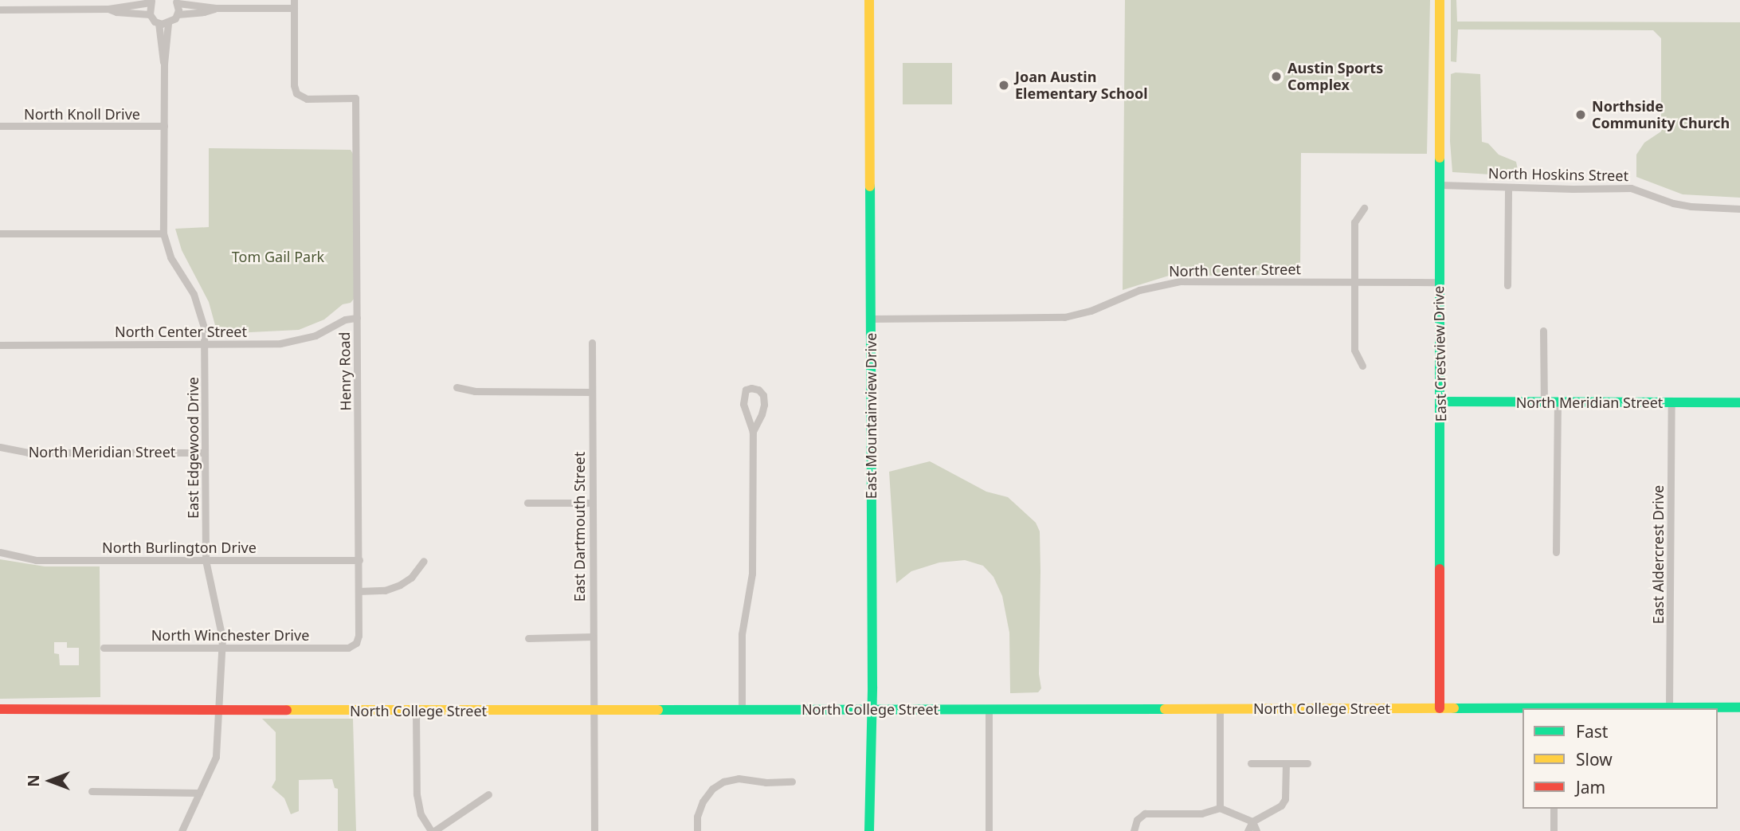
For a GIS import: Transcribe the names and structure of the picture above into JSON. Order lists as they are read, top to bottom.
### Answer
{
  "streets": {
    "main road": [
      "East Crestview Drive",
      "North Meridian Street",
      "East Mountainview Drive",
      "North College Street"
    ],
    "street": [
      "North Knoll Drive",
      "North Hoskins Street",
      "North Center Street",
      "Henry Road",
      "East Edgewood Drive",
      "East Dartmouth Street",
      "North Burlington Drive",
      "East Aldercrest Drive",
      "North Winchester Drive"
    ]
  },
  "crossings": [
    ["North Knoll Drive", "East Edgewood Drive"],
    ["North Hoskins Street", "East Crestview Drive"],
    ["North Center Street", "East Crestview Drive"],
    ["North Center Street", "Henry Road"],
    ["North Center Street", "East Mountainview Drive"],
    ["North Center Street", "East Edgewood Drive"],
    ["East Crestview Drive", "North Meridian Street"],
    ["East Crestview Drive", "North College Street"],
    ["Henry Road", "North Burlington Drive"],
    ["Henry Road", "North Winchester Drive"],
    ["North Meridian Street", "East Edgewood Drive"],
    ["North Meridian Street", "East Aldercrest Drive"],
    ["East Mountainview Drive", "North College Street"],
    ["East Edgewood Drive", "North Burlington Drive"],
    ["East Edgewood Drive", "North Winchester Drive"],
    ["East Edgewood Drive", "North College Street"],
    ["East Dartmouth Street", "North College Street"],
    ["East Aldercrest Drive", "North College Street"]
  ],
  "parks": ["Tom Gail Park"],
  "places": ["Austin Sports Complex", "Joan Austin Elementary School", "Northside Community Church"],
  "legend": ["Fast", "Slow", "Jam"],
  "north": "left"
}
